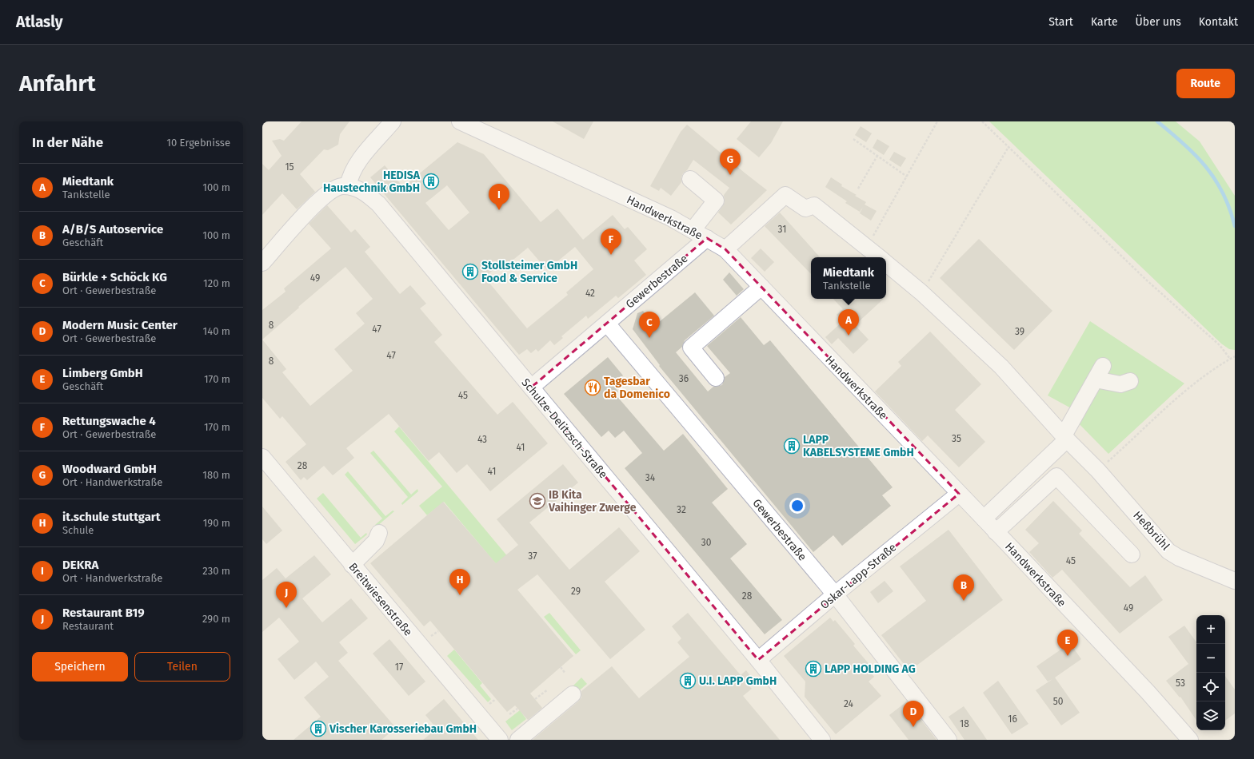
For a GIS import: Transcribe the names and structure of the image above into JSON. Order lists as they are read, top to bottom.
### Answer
{
  "streets": {
    "street": [
      "Handwerkstraße",
      "Gewerbestraße",
      "Schulze-Delitzsch-Straße",
      "Heßbrühl",
      "Oskar-Lapp-Straße",
      "Breitwiesenstraße"
    ]
  },
  "crossings": [
    ["Handwerkstraße", "Gewerbestraße"],
    ["Handwerkstraße", "Heßbrühl"],
    ["Handwerkstraße", "Oskar-Lapp-Straße"],
    ["Gewerbestraße", "Schulze-Delitzsch-Straße"],
    ["Gewerbestraße", "Oskar-Lapp-Straße"],
    ["Schulze-Delitzsch-Straße", "Oskar-Lapp-Straße"]
  ],
  "places": {
    "building": [
      "HEDISA Haustechnik GmbH",
      "Stollsteimer GmbH Food & Service",
      "LAPP KABELSYSTEME GmbH",
      "LAPP HOLDING AG",
      "U.I. LAPP GmbH",
      "Vischer Karosseriebau GmbH"
    ],
    "restaurant": ["Tagesbar da Domenico"],
    "school or university": ["IB Kita Vaihinger Zwerge"]
  },
  "house_numbers": [
    "15",
    "31",
    "49",
    "42",
    "8",
    "47",
    "39",
    "47",
    "8",
    "36",
    "45",
    "35",
    "43",
    "41",
    "28",
    "41",
    "34",
    "32",
    "30",
    "37",
    "45",
    "29",
    "28",
    "49",
    "17",
    "53",
    "50",
    "24",
    "16",
    "18"
  ],
  "page": {
    "header": "Atlasly",
    "nav": [
      "Start",
      "Karte",
      "Über uns",
      "Kontakt"
    ],
    "buttons": [
      "Route",
      ["Speichern", "Teilen"]
    ],
    "title": "Anfahrt",
    "heading": ["In der Nähe", "10 Ergebnisse"],
    "pins": [
      "G",
      "I",
      "F",
      "A",
      "C",
      "H",
      "B",
      "J",
      "E",
      "D"
    ],
    "list": [
      {
        "mark": "A",
        "name": "Miedtank",
        "note": "Tankstelle",
        "value": "100 m"
      },
      {
        "mark": "B",
        "name": "A/B/S Autoservice",
        "note": "Geschäft",
        "value": "100 m"
      },
      {
        "mark": "C",
        "name": "Bürkle + Schöck KG",
        "note": "Ort · Gewerbestraße",
        "value": "120 m"
      },
      {
        "mark": "D",
        "name": "Modern Music Center",
        "note": "Ort · Gewerbestraße",
        "value": "140 m"
      },
      {
        "mark": "E",
        "name": "Limberg GmbH",
        "note": "Geschäft",
        "value": "170 m"
      },
      {
        "mark": "F",
        "name": "Rettungswache 4",
        "note": "Ort · Gewerbestraße",
        "value": "170 m"
      },
      {
        "mark": "G",
        "name": "Woodward GmbH",
        "note": "Ort · Handwerkstraße",
        "value": "180 m"
      },
      {
        "mark": "H",
        "name": "it.schule stuttgart",
        "note": "Schule",
        "value": "190 m"
      },
      {
        "mark": "I",
        "name": "DEKRA",
        "note": "Ort · Handwerkstraße",
        "value": "230 m"
      },
      {
        "mark": "J",
        "name": "Restaurant B19",
        "note": "Restaurant",
        "value": "290 m"
      }
    ],
    "popup": ["Miedtank", "Tankstelle"],
    "map_buttons": ["+", "−"]
  }
}
